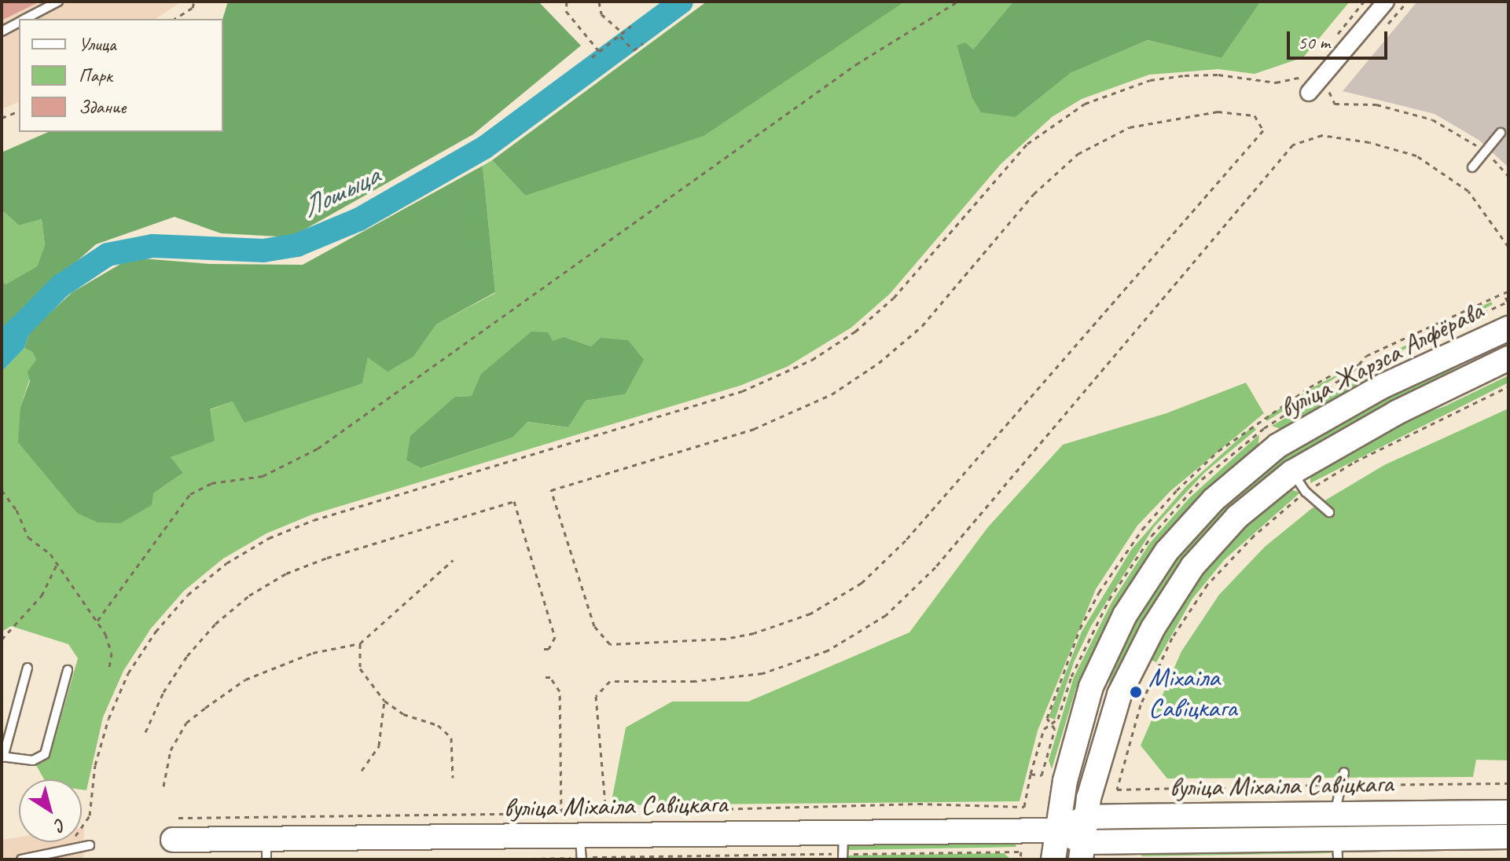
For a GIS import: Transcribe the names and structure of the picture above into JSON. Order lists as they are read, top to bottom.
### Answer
{
  "streets": {
    "street": ["вуліца Жарэса Алфёрава", "вуліца Міхаіла Савіцкага"]
  },
  "crossings": [
    ["вуліца Жарэса Алфёрава", "вуліца Міхаіла Савіцкага"]
  ],
  "water": ["Лошыца"],
  "places": ["Міхаіла Савіцкага"],
  "legend": ["Улица", "Парк", "Здание"],
  "scale_bar": "50 m",
  "north": "bottom right"
}
